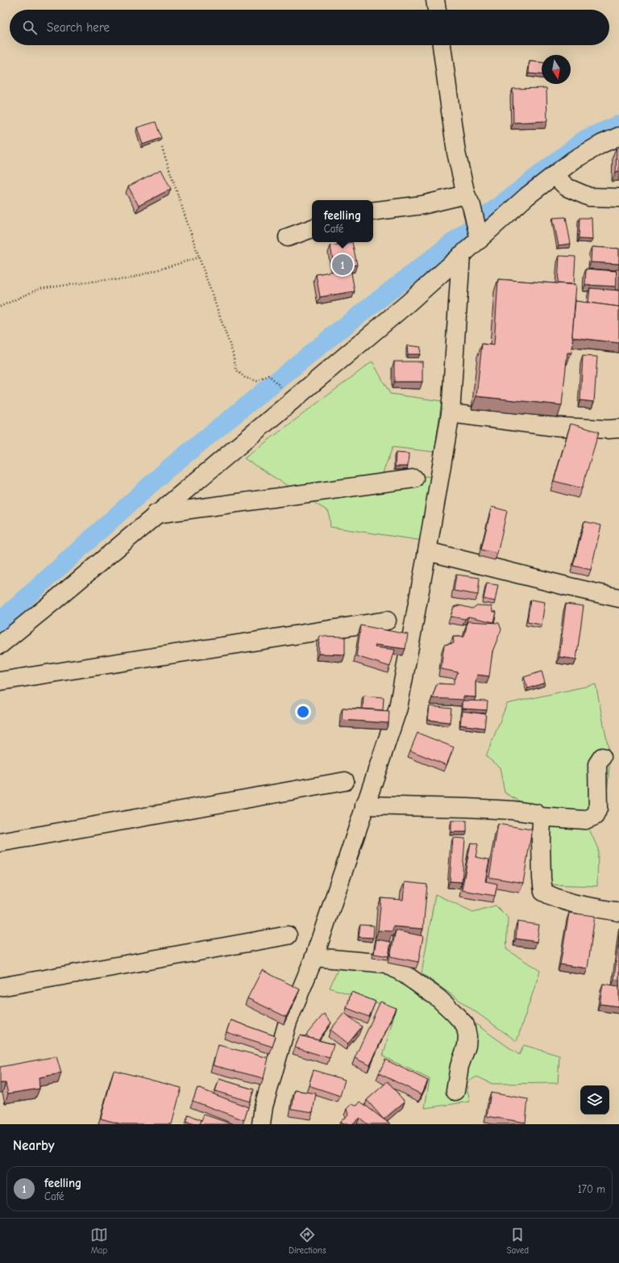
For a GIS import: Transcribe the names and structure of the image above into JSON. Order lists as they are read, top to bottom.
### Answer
{
  "north": "bottom",
  "page": {
    "search": "Search here",
    "popup": ["feelling", "Café"],
    "pins": "1",
    "heading": "Nearby",
    "list": [
      {
        "mark": "1",
        "name": "feelling",
        "note": "Café",
        "value": "170 m"
      }
    ],
    "nav": ["Map", "Directions", "Saved"]
  }
}
